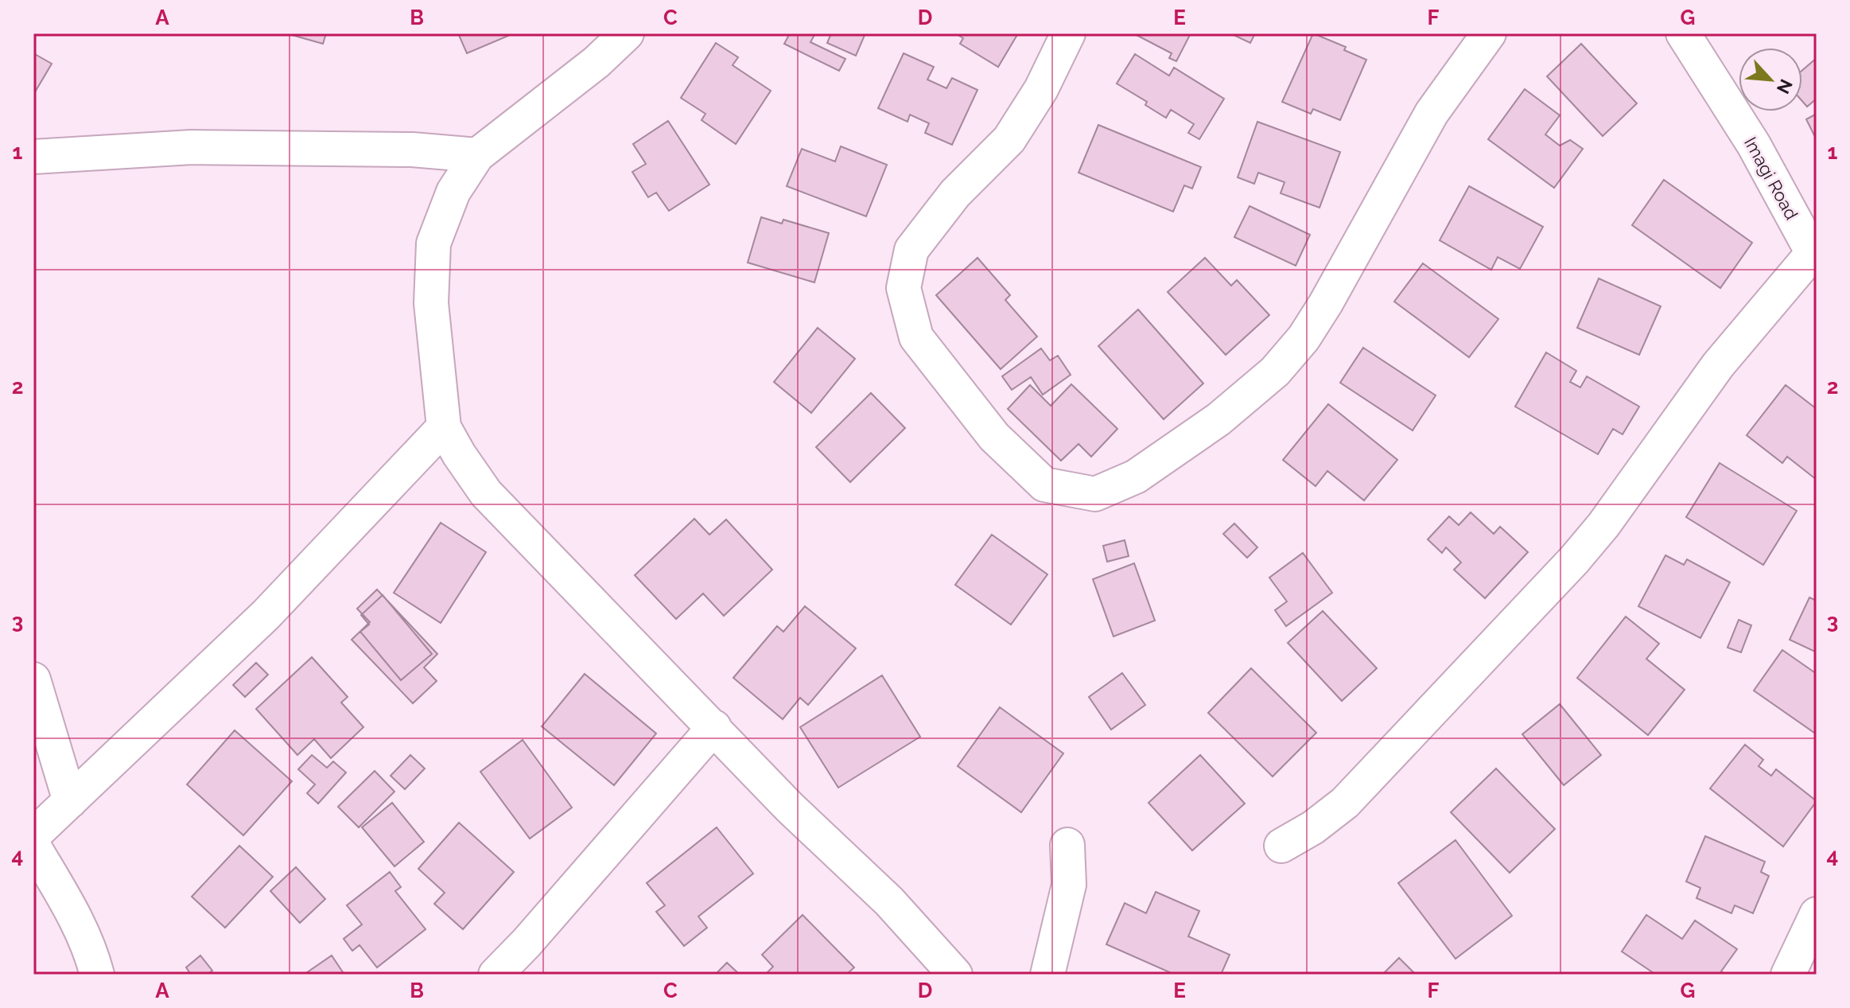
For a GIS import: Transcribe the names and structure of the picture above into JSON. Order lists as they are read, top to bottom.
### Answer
{
  "streets": {
    "street": ["Imagi Road"]
  },
  "north": "bottom right",
  "grid": {
    "columns": [
      "A",
      "B",
      "C",
      "D",
      "E",
      "F",
      "G"
    ],
    "rows": [
      "1",
      "2",
      "3",
      "4"
    ]
  }
}
